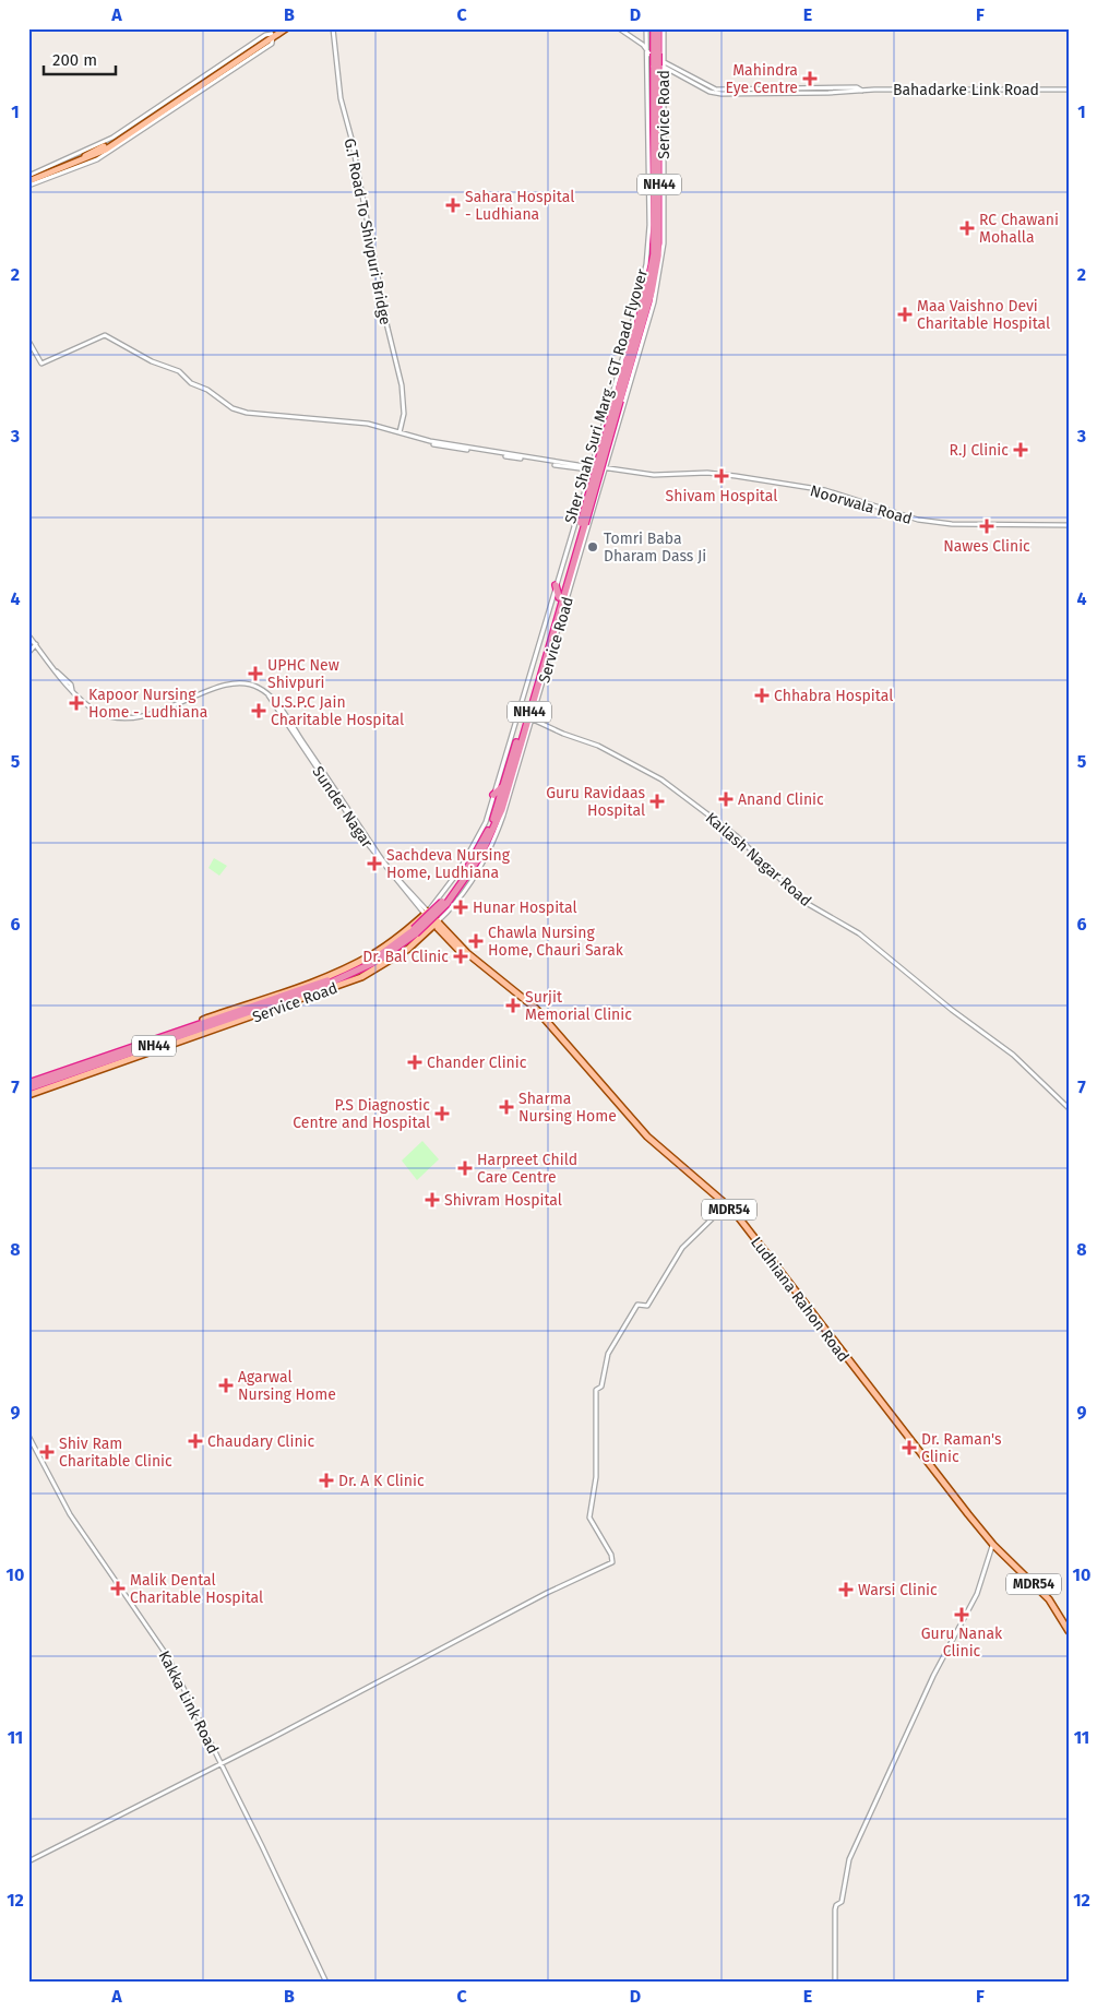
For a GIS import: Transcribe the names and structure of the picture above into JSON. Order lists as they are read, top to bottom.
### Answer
{
  "streets": {
    "highway": ["NH44", "Sher Shah Suri Marg - GT Road Flyover"],
    "main road": ["Service Road", "MDR54", "Ludhiana Rahon Road"],
    "street": [
      "Bahadarke Link Road",
      "G.T Road To Shivpuri Bridge",
      "Noorwala Road",
      "Sunder Nagar",
      "Kailash Nagar Road",
      "Kakka Link Road"
    ]
  },
  "crossings": [
    ["Bahadarke Link Road", "Service Road"],
    ["Bahadarke Link Road", "Sher Shah Suri Marg - GT Road Flyover"],
    ["Service Road", "NH44"],
    ["Service Road", "Sher Shah Suri Marg - GT Road Flyover"],
    ["Service Road", "Noorwala Road"],
    ["Service Road", "Sunder Nagar"],
    ["Service Road", "Kailash Nagar Road"],
    ["Service Road", "Ludhiana Rahon Road"],
    ["NH44", "Sher Shah Suri Marg - GT Road Flyover"],
    ["G.T Road To Shivpuri Bridge", "Noorwala Road"],
    ["Sunder Nagar", "Ludhiana Rahon Road"]
  ],
  "places": {
    "health": [
      "Mahindra Eye Centre",
      "Sahara Hospital - Ludhiana",
      "RC Chawani Mohalla",
      "Maa Vaishno Devi Charitable Hospital",
      "R.J Clinic",
      "Shivam Hospital",
      "Nawes Clinic",
      "UPHC New Shivpuri",
      "Chhabra Hospital",
      "Kapoor Nursing Home - Ludhiana",
      "U.S.P.C Jain Charitable Hospital",
      "Anand Clinic",
      "Guru Ravidaas Hospital",
      "Sachdeva Nursing Home, Ludhiana",
      "Hunar Hospital",
      "Chawla Nursing Home, Chauri Sarak",
      "Dr. Bal Clinic",
      "Surjit Memorial Clinic",
      "Chander Clinic",
      "Sharma Nursing Home",
      "P.S Diagnostic Centre and Hospital",
      "Harpreet Child Care Centre",
      "Shivram Hospital",
      "Agarwal Nursing Home",
      "Chaudary Clinic",
      "Dr. Raman's Clinic",
      "Shiv Ram Charitable Clinic",
      "Dr. A K Clinic",
      "Malik Dental Charitable Hospital",
      "Warsi Clinic",
      "Guru Nanak Clinic"
    ],
    "other": ["Tomri Baba Dharam Dass Ji"]
  },
  "scale_bar": "200 m",
  "grid": {
    "columns": [
      "A",
      "B",
      "C",
      "D",
      "E",
      "F"
    ],
    "rows": [
      "1",
      "2",
      "3",
      "4",
      "5",
      "6",
      "7",
      "8",
      "9",
      "10",
      "11",
      "12"
    ]
  }
}
